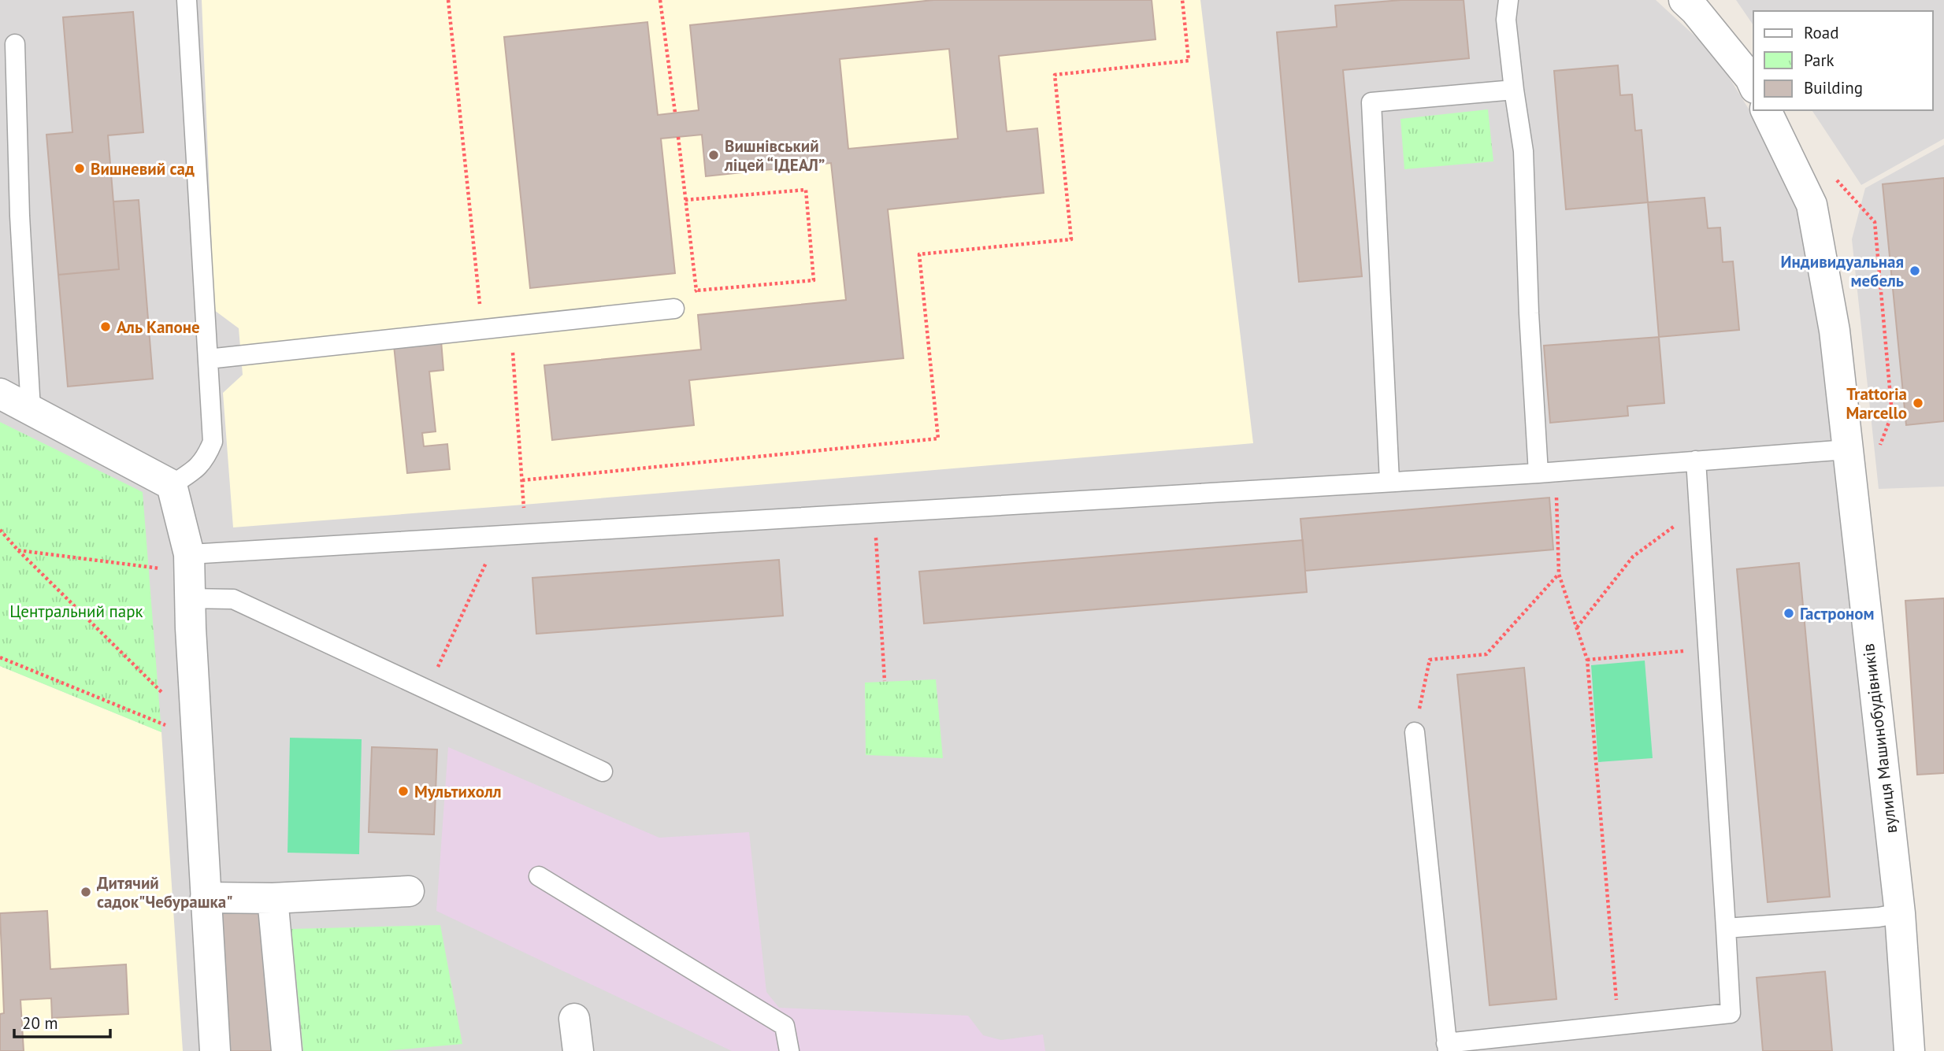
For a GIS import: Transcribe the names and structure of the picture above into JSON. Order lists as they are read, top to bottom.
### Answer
{
  "streets": {
    "street": ["вулиця Машинобудівників"]
  },
  "parks": ["Центральний парк"],
  "places": [
    "Вишнівський ліцей “ІДЕАЛ”",
    "Вишневий сад",
    "Индивидуальная мебель",
    "Аль Капоне",
    "Trattoria Marcello",
    "Гастроном",
    "Мультихолл",
    "Дитячий садок\"Чебурашка\""
  ],
  "legend": ["Road", "Park", "Building"],
  "scale_bar": "20 m"
}
